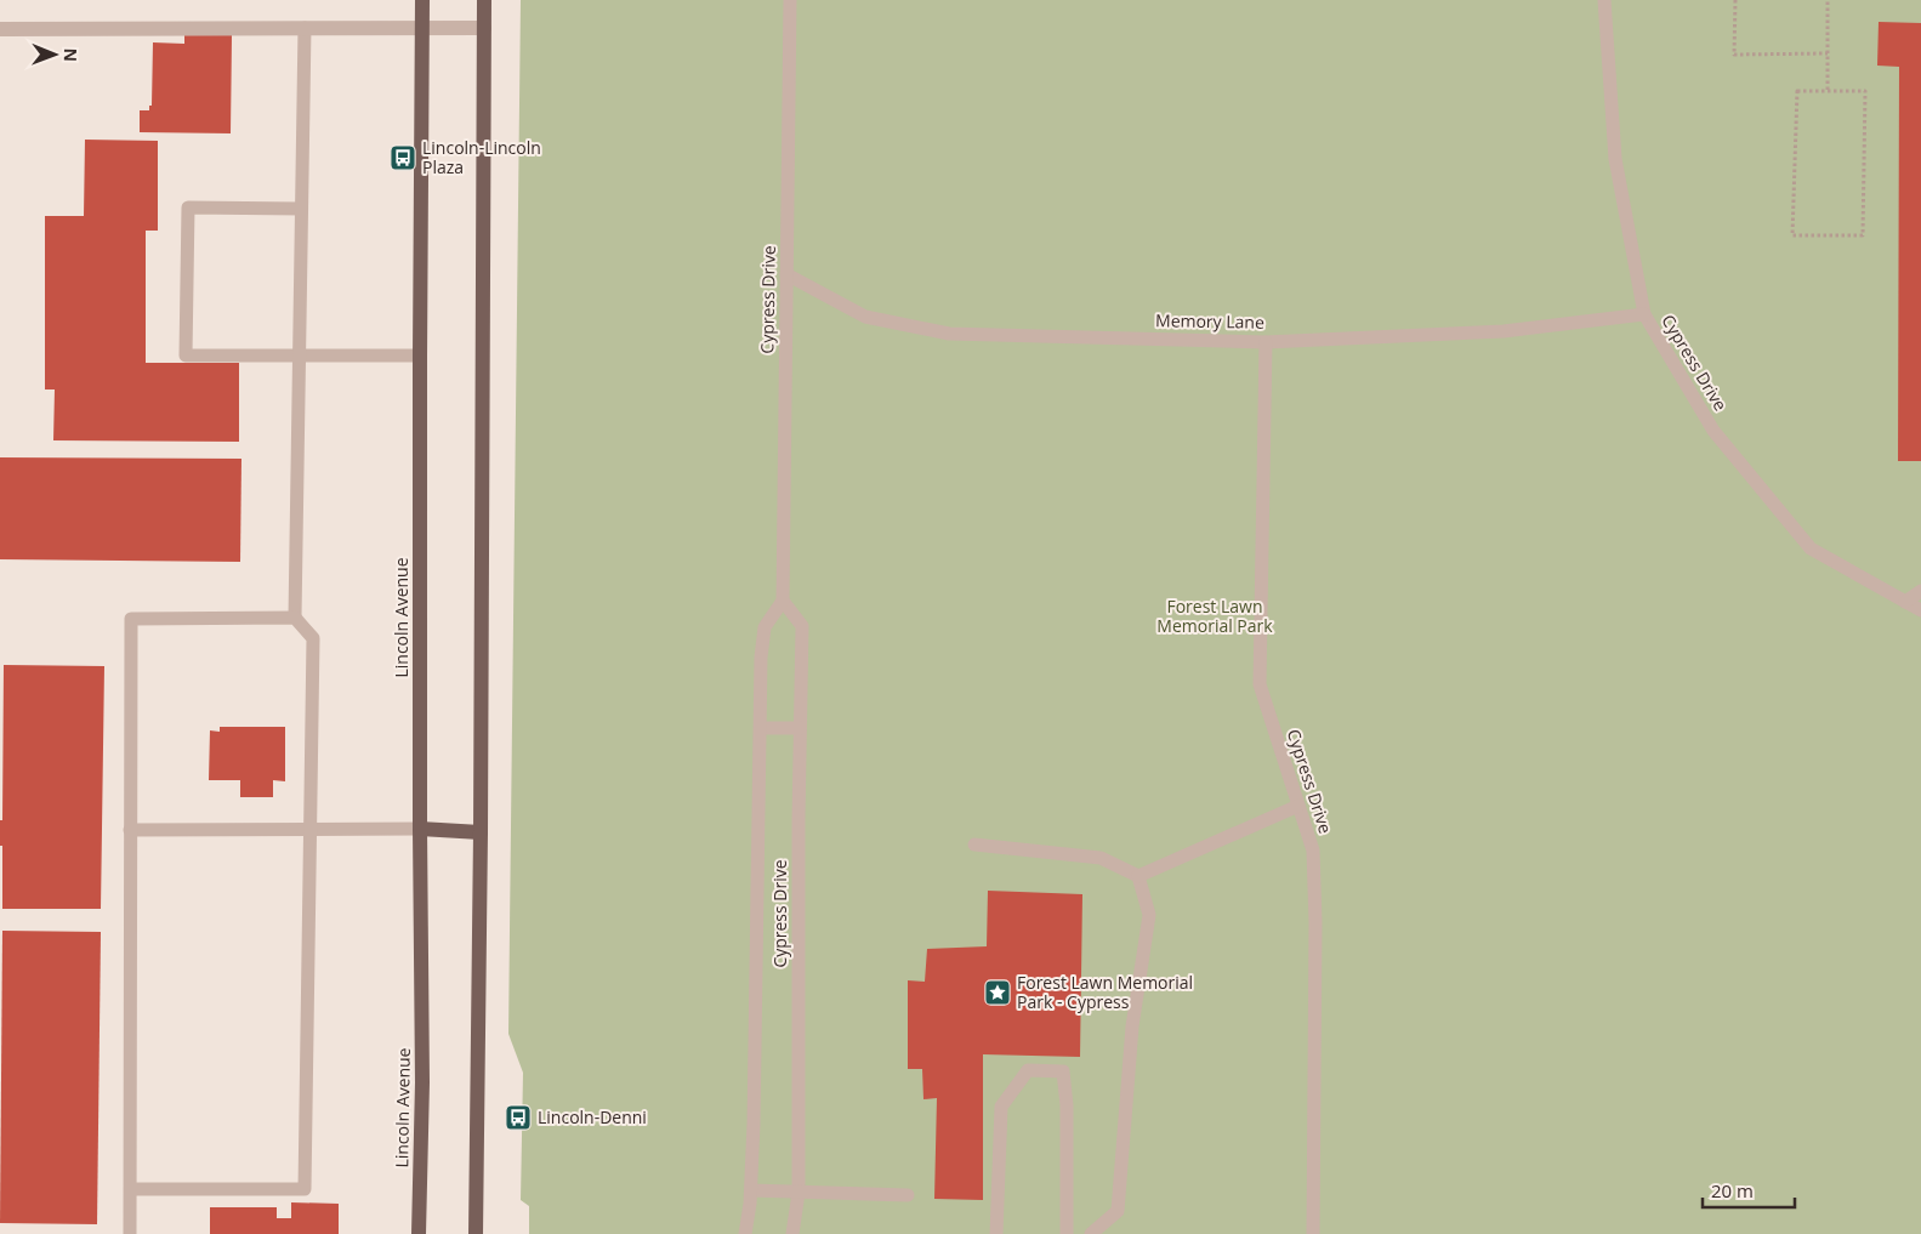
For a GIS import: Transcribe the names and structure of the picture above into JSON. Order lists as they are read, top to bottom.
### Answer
{
  "streets": {
    "main road": ["Lincoln Avenue"],
    "lane": ["Cypress Drive", "Memory Lane"]
  },
  "crossings": [
    ["Cypress Drive", "Memory Lane"]
  ],
  "parks": ["Forest Lawn Memorial Park"],
  "places": {
    "bus stop": ["Lincoln-Lincoln Plaza", "Lincoln-Denni"],
    "place": ["Forest Lawn Memorial Park - Cypress"]
  },
  "scale_bar": "20 m",
  "north": "right"
}
